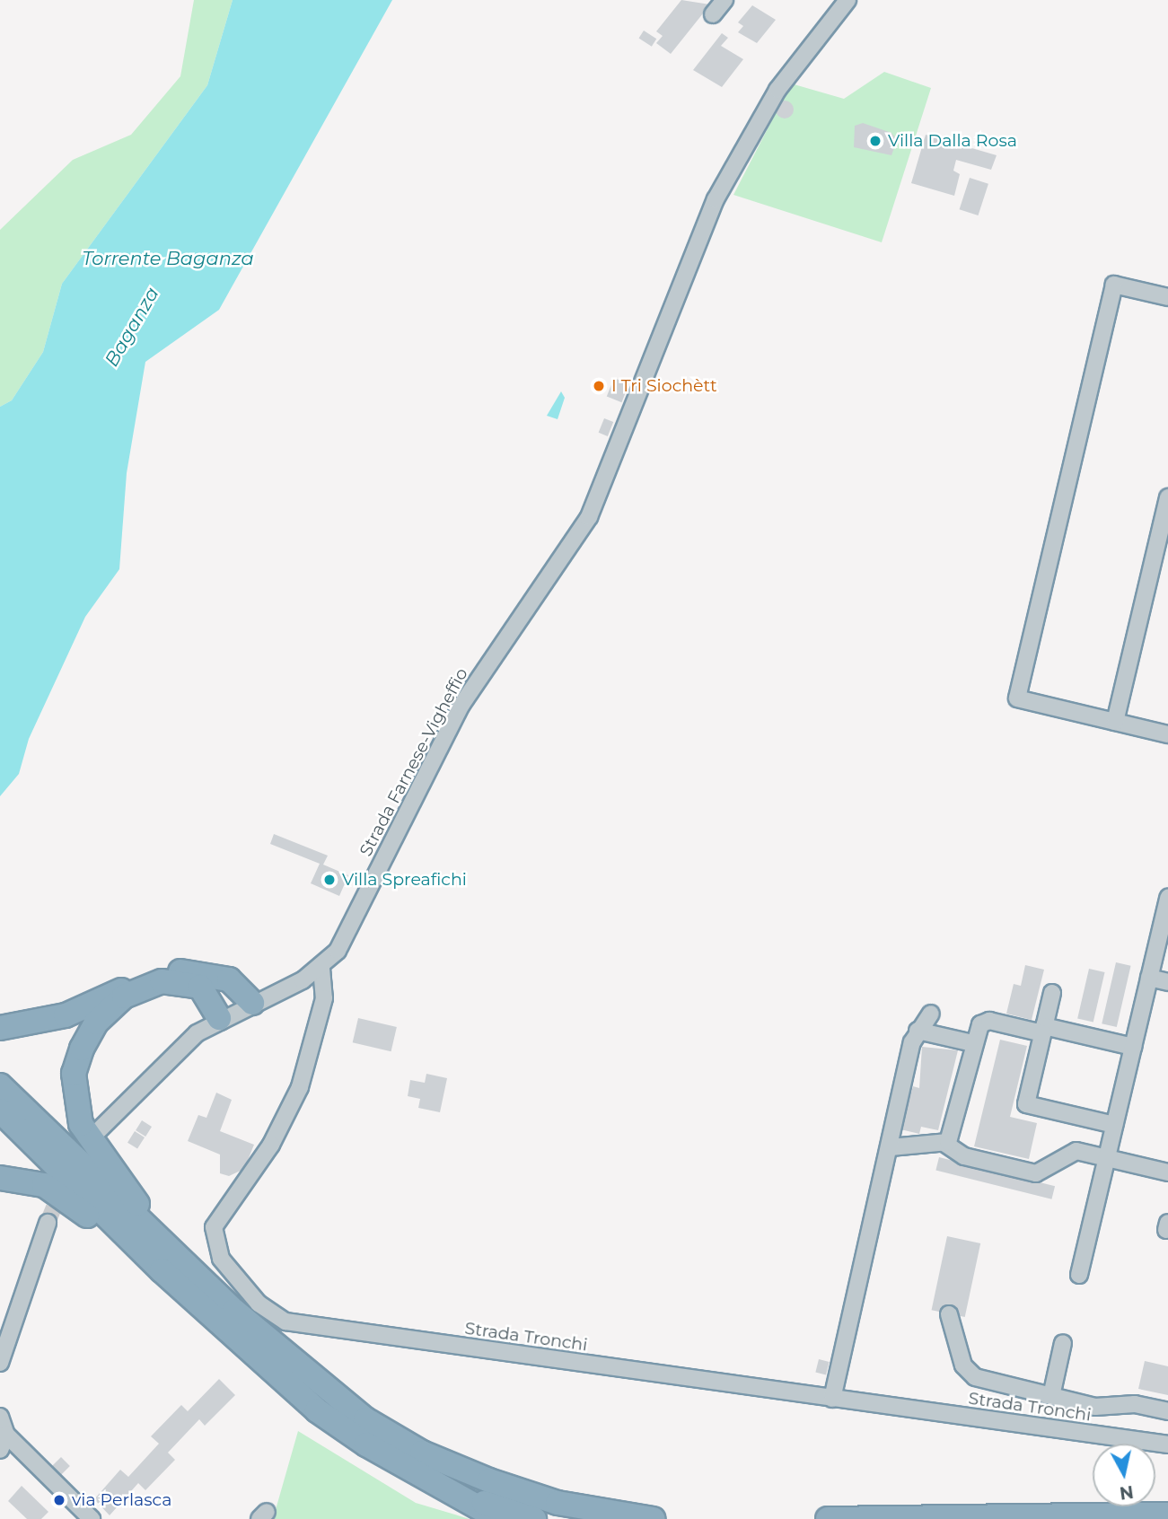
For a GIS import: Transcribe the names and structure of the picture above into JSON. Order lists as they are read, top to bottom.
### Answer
{
  "streets": {
    "street": ["Strada Farnese-Vigheffio", "Strada Tronchi"]
  },
  "crossings": [
    ["Strada Farnese-Vigheffio", "Strada Tronchi"]
  ],
  "water": ["Torrente Baganza", "Baganza"],
  "places": [
    "Villa Dalla Rosa",
    "I Tri Siochètt",
    "Villa Spreafichi",
    "via Perlasca"
  ],
  "north": "bottom"
}
